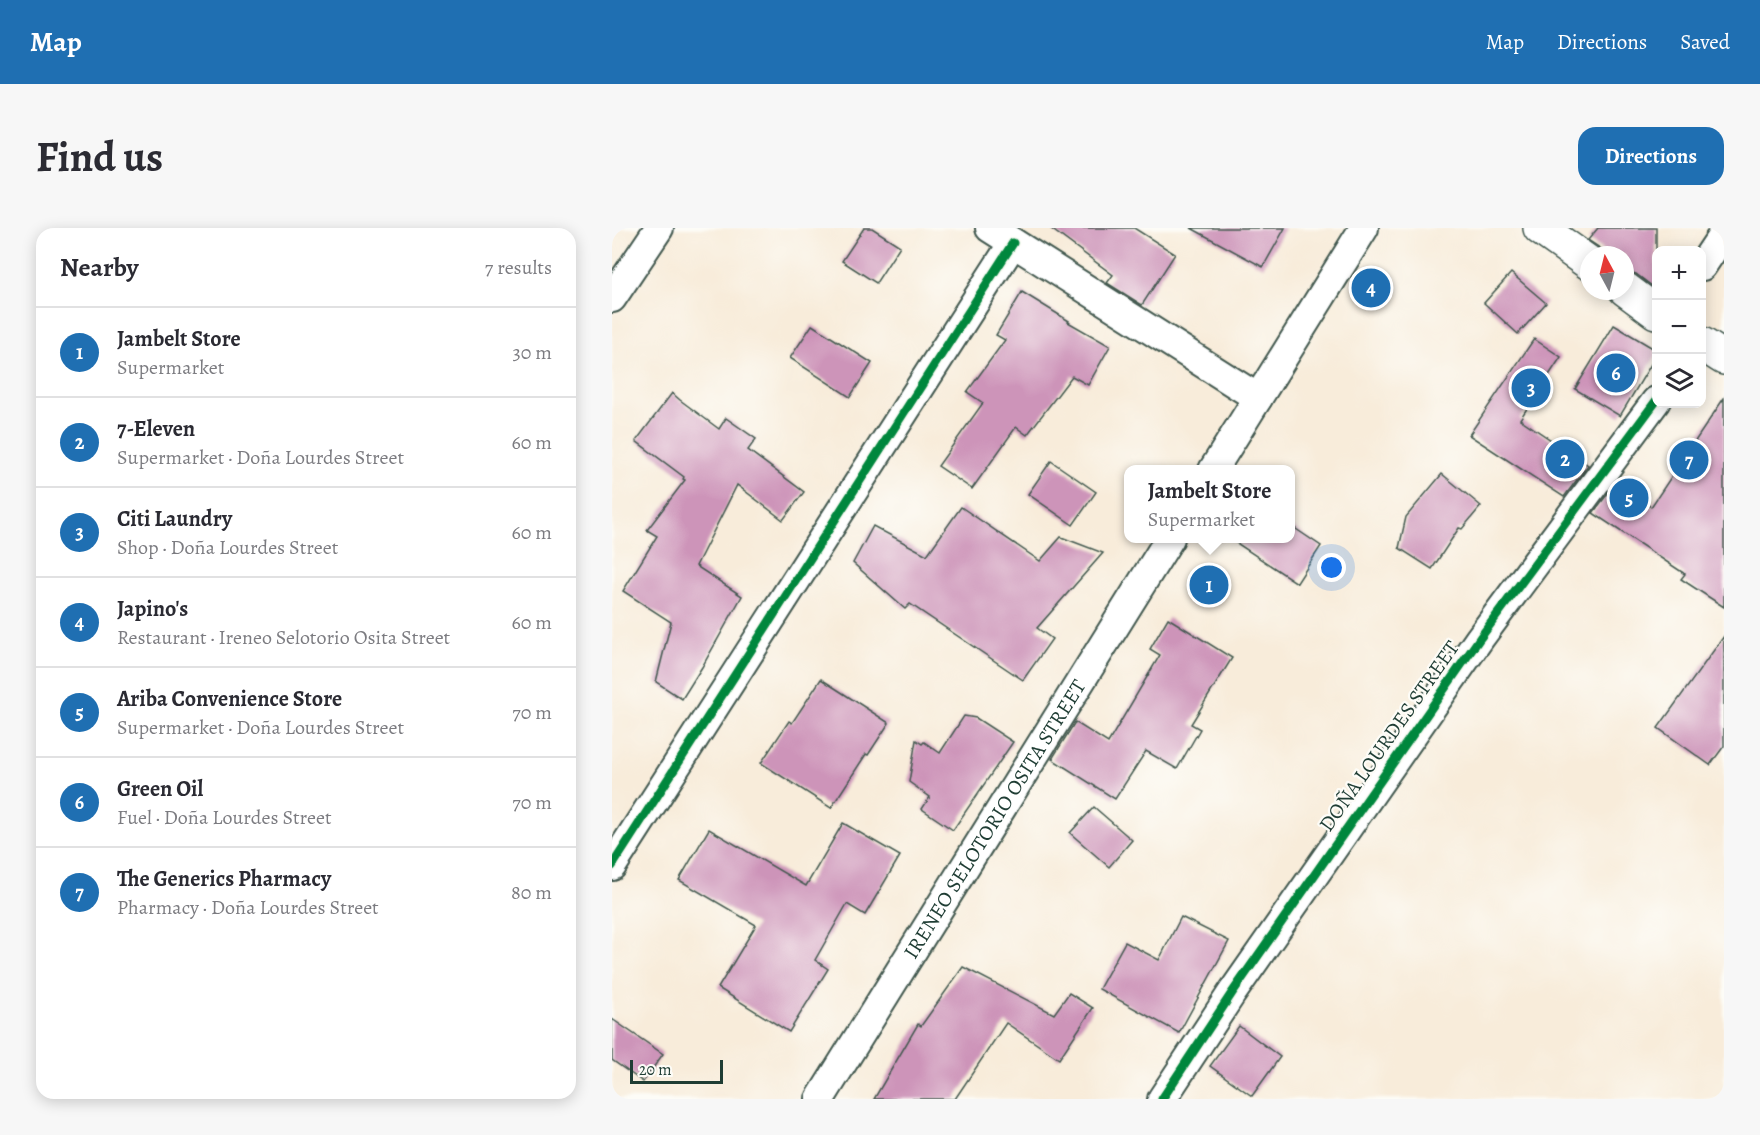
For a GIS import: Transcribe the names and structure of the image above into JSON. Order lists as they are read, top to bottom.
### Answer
{
  "streets": {
    "street": ["DOÑA LOURDES STREET", "IRENEO SELOTORIO OSITA STREET"]
  },
  "scale_bar": "20 m",
  "north": "top",
  "page": {
    "header": "Map",
    "nav": ["Map", "Directions", "Saved"],
    "buttons": "Directions",
    "title": "Find us",
    "heading": ["Nearby", "7 results"],
    "map_buttons": ["+", "−"],
    "pins": [
      "4",
      "6",
      "3",
      "2",
      "7",
      "5",
      "1"
    ],
    "list": [
      {
        "mark": "1",
        "name": "Jambelt Store",
        "note": "Supermarket",
        "value": "30 m"
      },
      {
        "mark": "2",
        "name": "7-Eleven",
        "note": "Supermarket · Doña Lourdes Street",
        "value": "60 m"
      },
      {
        "mark": "3",
        "name": "Citi Laundry",
        "note": "Shop · Doña Lourdes Street",
        "value": "60 m"
      },
      {
        "mark": "4",
        "name": "Japino's",
        "note": "Restaurant · Ireneo Selotorio Osita Street",
        "value": "60 m"
      },
      {
        "mark": "5",
        "name": "Ariba Convenience Store",
        "note": "Supermarket · Doña Lourdes Street",
        "value": "70 m"
      },
      {
        "mark": "6",
        "name": "Green Oil",
        "note": "Fuel · Doña Lourdes Street",
        "value": "70 m"
      },
      {
        "mark": "7",
        "name": "The Generics Pharmacy",
        "note": "Pharmacy · Doña Lourdes Street",
        "value": "80 m"
      }
    ],
    "popup": ["Jambelt Store", "Supermarket"],
    "scale": "20 m"
  }
}
